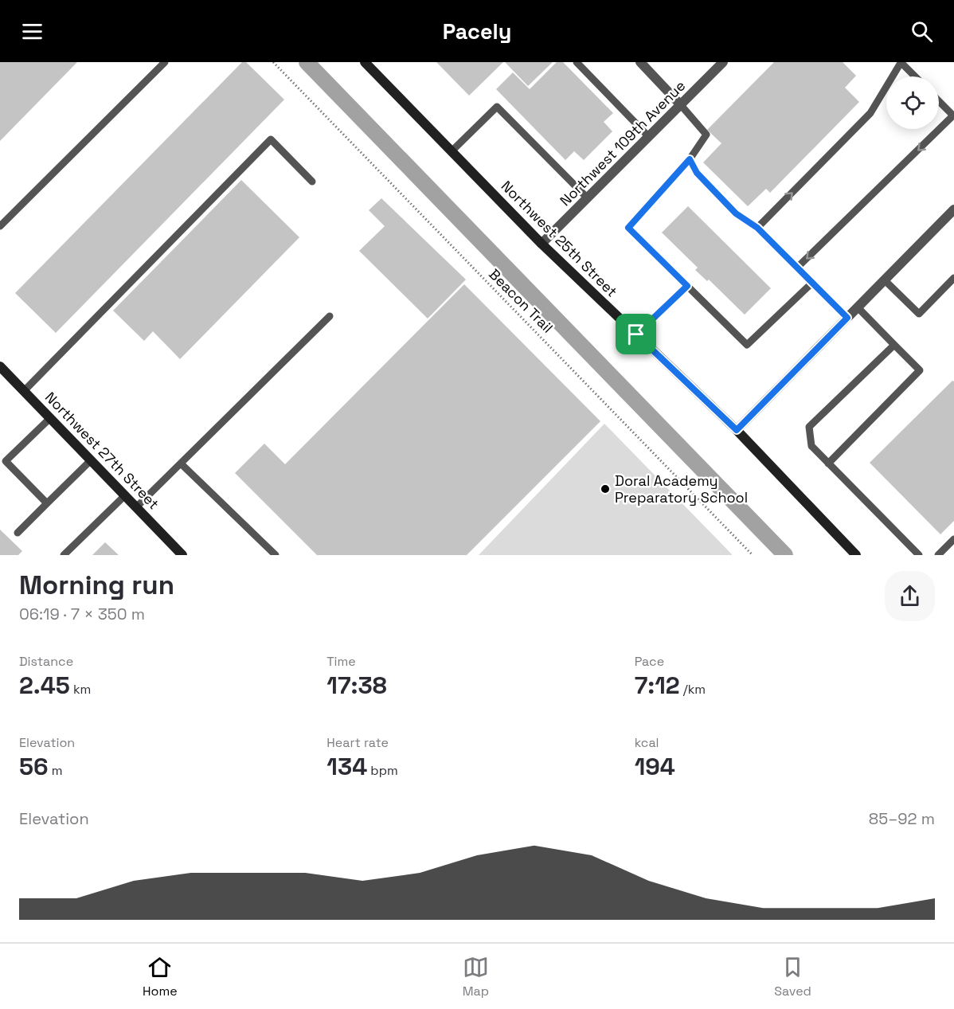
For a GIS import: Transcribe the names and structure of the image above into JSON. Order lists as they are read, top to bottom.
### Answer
{
  "streets": {
    "main road": ["Northwest 25th Street", "Northwest 27th Street"],
    "street": ["Northwest 109th Avenue"],
    "path": ["Beacon Trail"]
  },
  "crossings": [
    ["Northwest 109th Avenue", "Northwest 25th Street"]
  ],
  "places": ["Doral Academy Preparatory School"],
  "page": {
    "header": "Pacely",
    "heading": ["Morning run", "06:19 · 7 × 350 m"],
    "stats": [
      ["Distance", "2.45 km"],
      ["Time", "17:38"],
      ["Pace", "7:12 /km"],
      ["Elevation", "56 m"],
      ["Heart rate", "134 bpm"],
      ["kcal", "194"]
    ],
    "chart": ["Elevation", "85–92 m"],
    "tabs": ["Home", "Map", "Saved"]
  }
}
